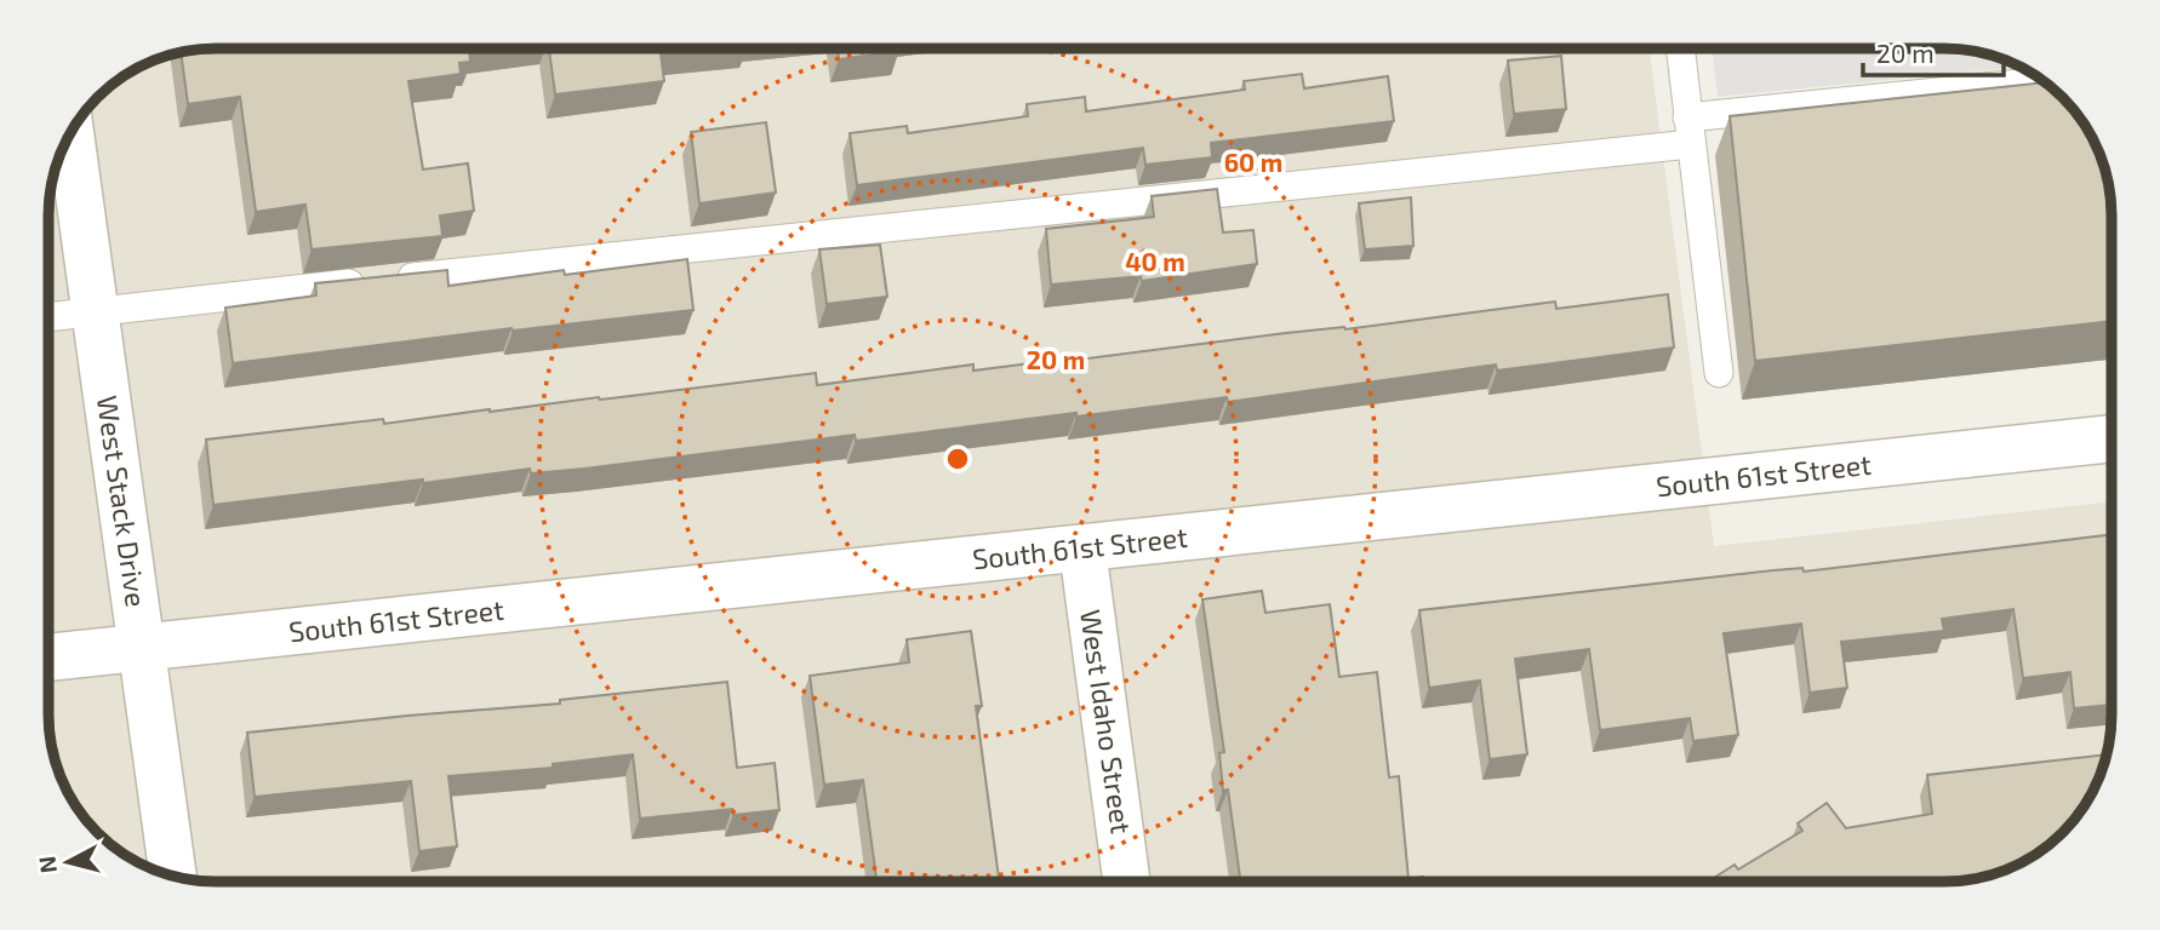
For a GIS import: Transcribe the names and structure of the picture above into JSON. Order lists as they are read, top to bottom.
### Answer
{
  "streets": {
    "street": ["South 61st Street", "West Stack Drive", "West Idaho Street"]
  },
  "crossings": [
    ["South 61st Street", "West Stack Drive"],
    ["South 61st Street", "West Idaho Street"]
  ],
  "scale_bar": "20 m",
  "north": "left",
  "rings": ["60 m", "40 m", "20 m"]
}
